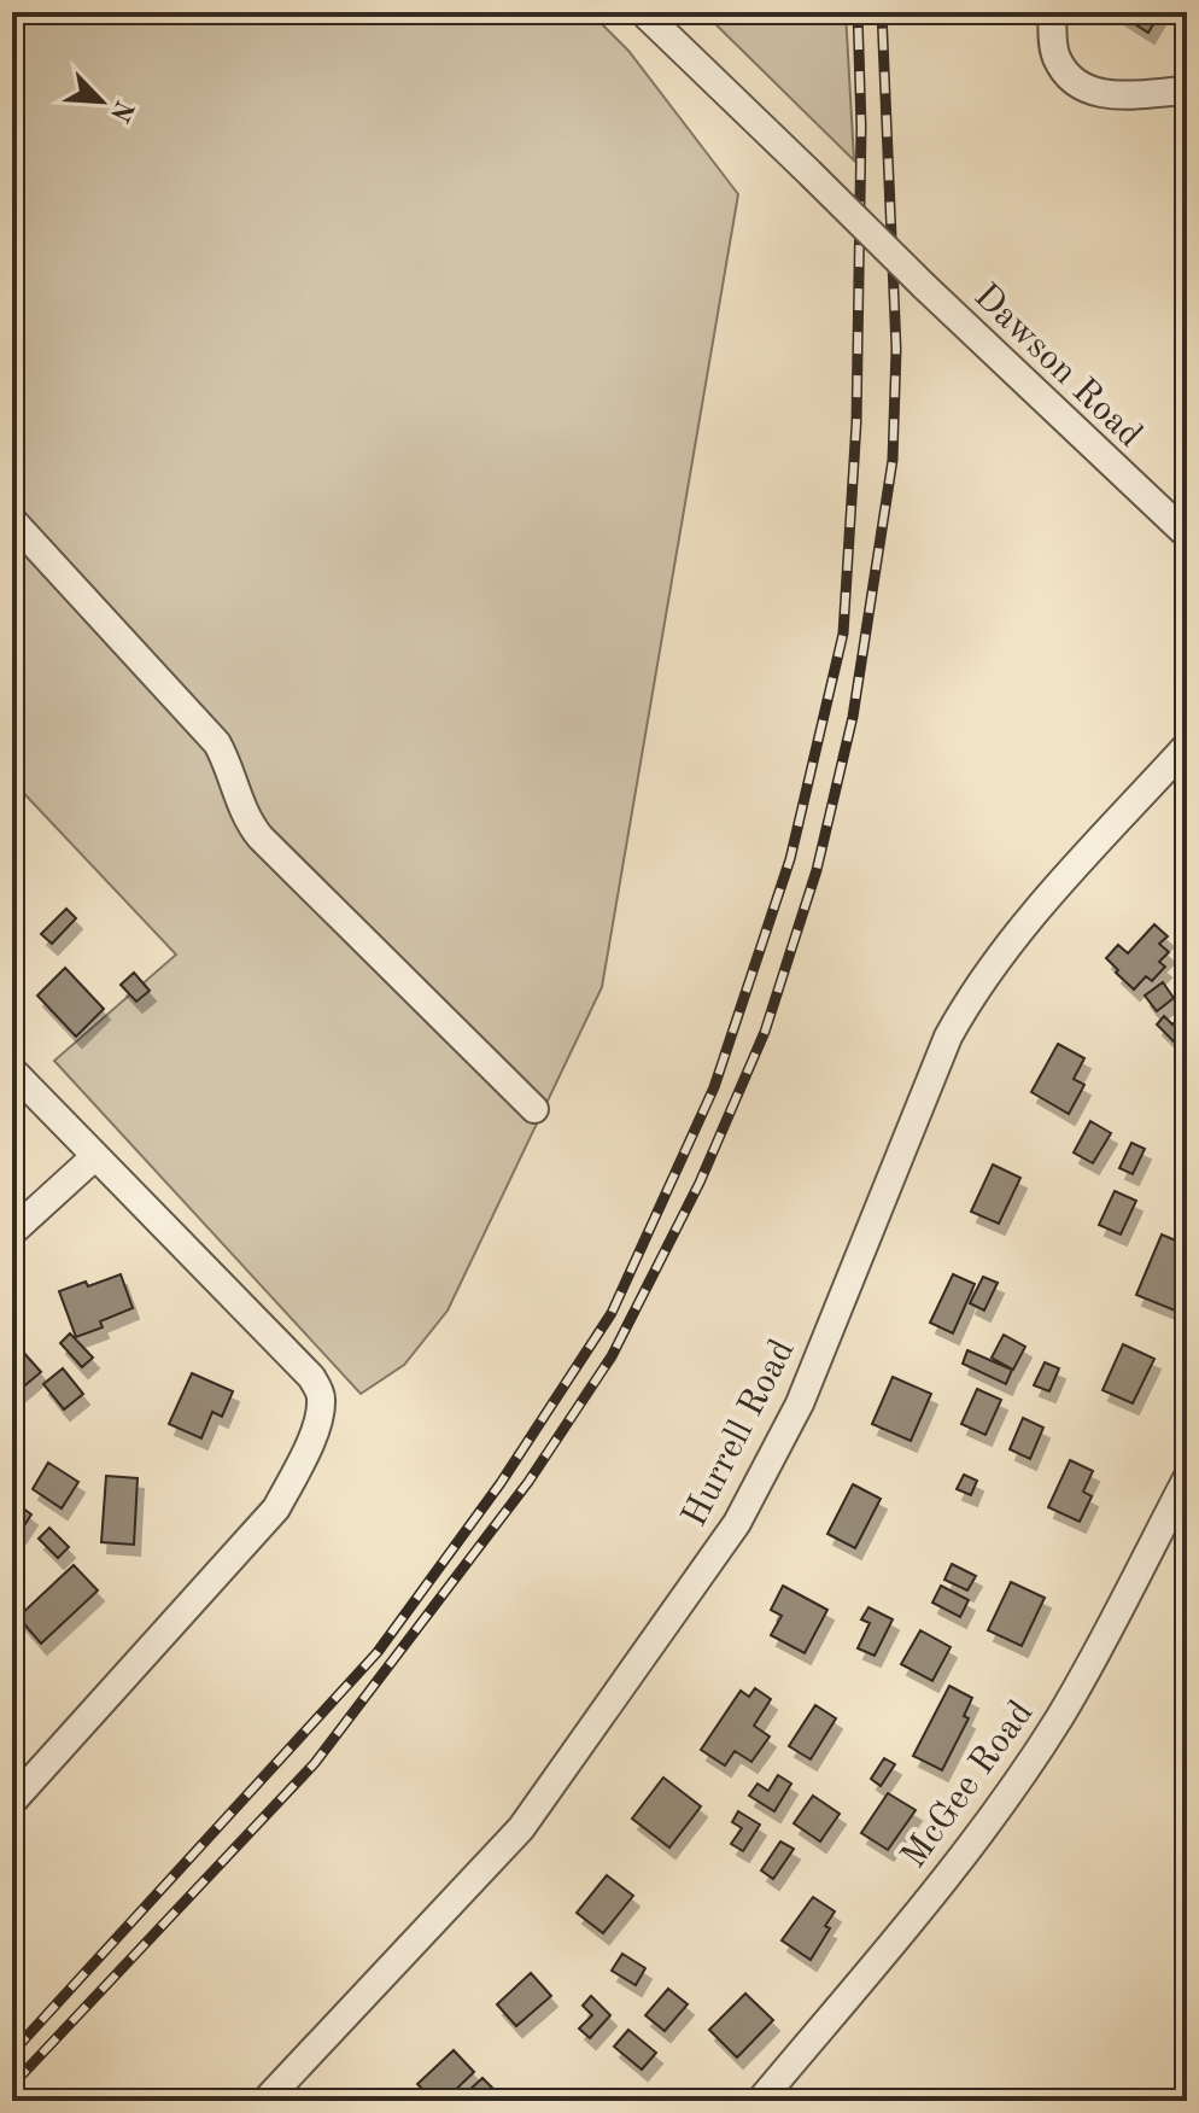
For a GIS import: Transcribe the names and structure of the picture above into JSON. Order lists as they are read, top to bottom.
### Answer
{
  "streets": {
    "street": ["Dawson Road", "Hurrell Road", "McGee Road"]
  },
  "north": "bottom right"
}
